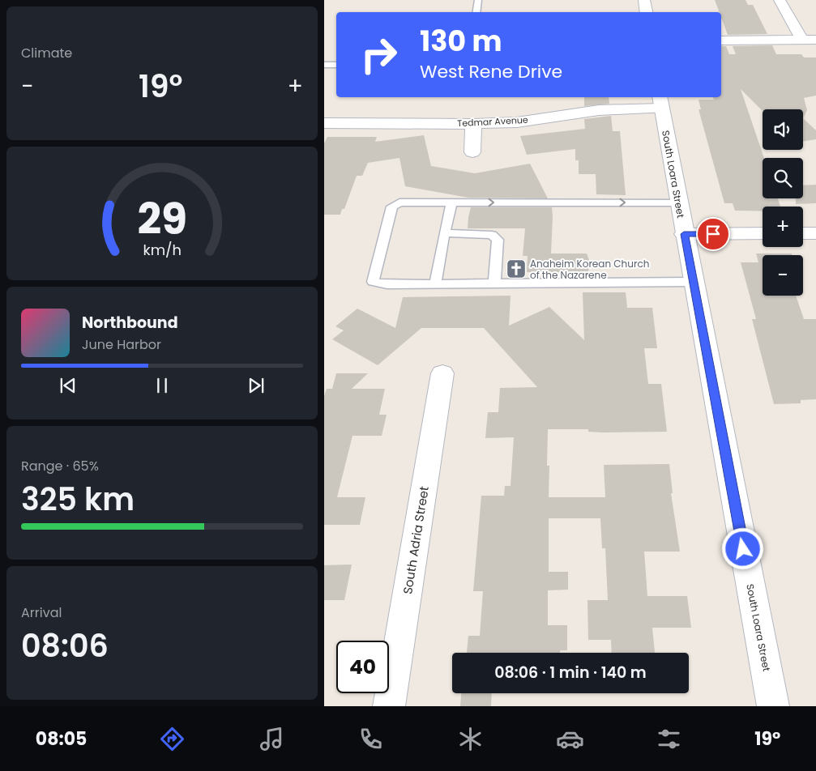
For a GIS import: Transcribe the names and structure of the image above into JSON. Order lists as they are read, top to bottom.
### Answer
{
  "streets": {
    "street": ["Tedmar Avenue", "South Loara Street", "South Adria Street"]
  },
  "crossings": [
    ["Tedmar Avenue", "South Loara Street"]
  ],
  "places": {
    "church": ["Anaheim Korean Church of the Nazarene"]
  },
  "page": {
    "tile": [
      "Climate",
      ["Range · 65%", "325 km"],
      ["Arrival", "08:06"]
    ],
    "turn": ["130 m", "West Rene Drive"],
    "heat": ["−", "19°", "+"],
    "map_buttons": ["+", "−"],
    "song": ["Northbound", "June Harbor"],
    "limit": "40",
    "trip": "08:06 · 1 min · 140 m",
    "tabs": ["08:05", "19°"],
    "gauge": ["29", "km/h"]
  }
}
